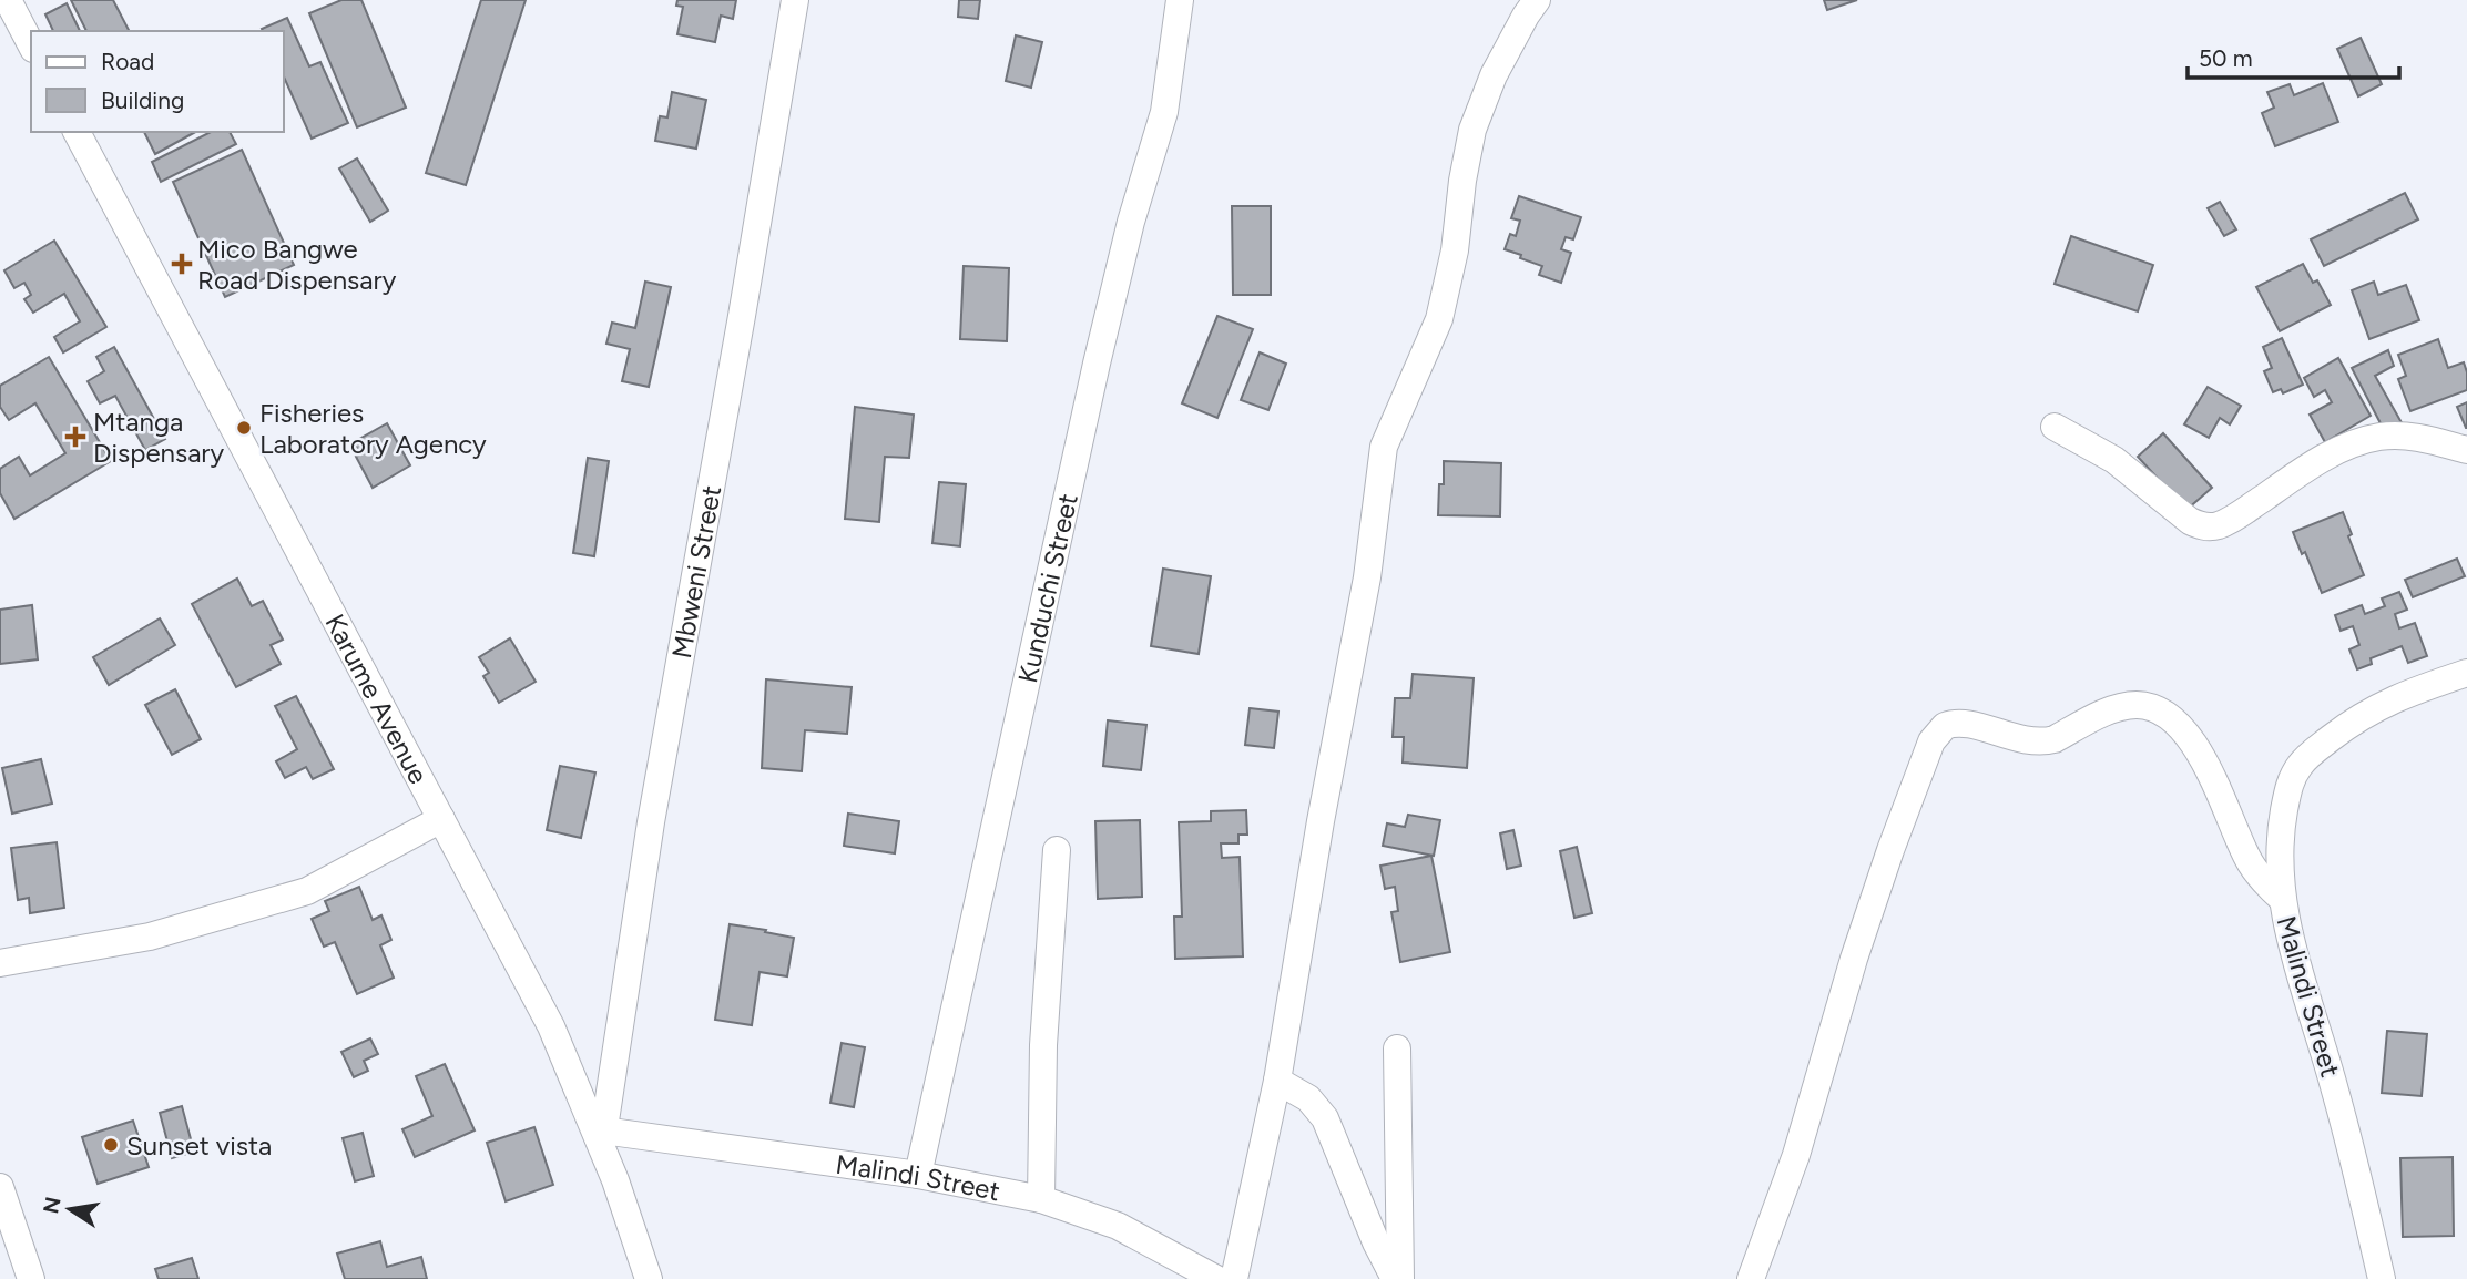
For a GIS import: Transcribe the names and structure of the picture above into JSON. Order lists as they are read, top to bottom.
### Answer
{
  "streets": {
    "street": [
      "Mbweni Street",
      "Kunduchi Street",
      "Karume Avenue",
      "Malindi Street"
    ]
  },
  "crossings": [
    ["Mbweni Street", "Karume Avenue"],
    ["Mbweni Street", "Malindi Street"],
    ["Kunduchi Street", "Malindi Street"],
    ["Karume Avenue", "Malindi Street"]
  ],
  "places": {
    "health": ["Mico Bangwe Road Dispensary", "Mtanga Dispensary"],
    "other": ["Fisheries Laboratory Agency", "Sunset vista"]
  },
  "legend": ["Road", "Building"],
  "scale_bar": "50 m",
  "north": "left"
}
